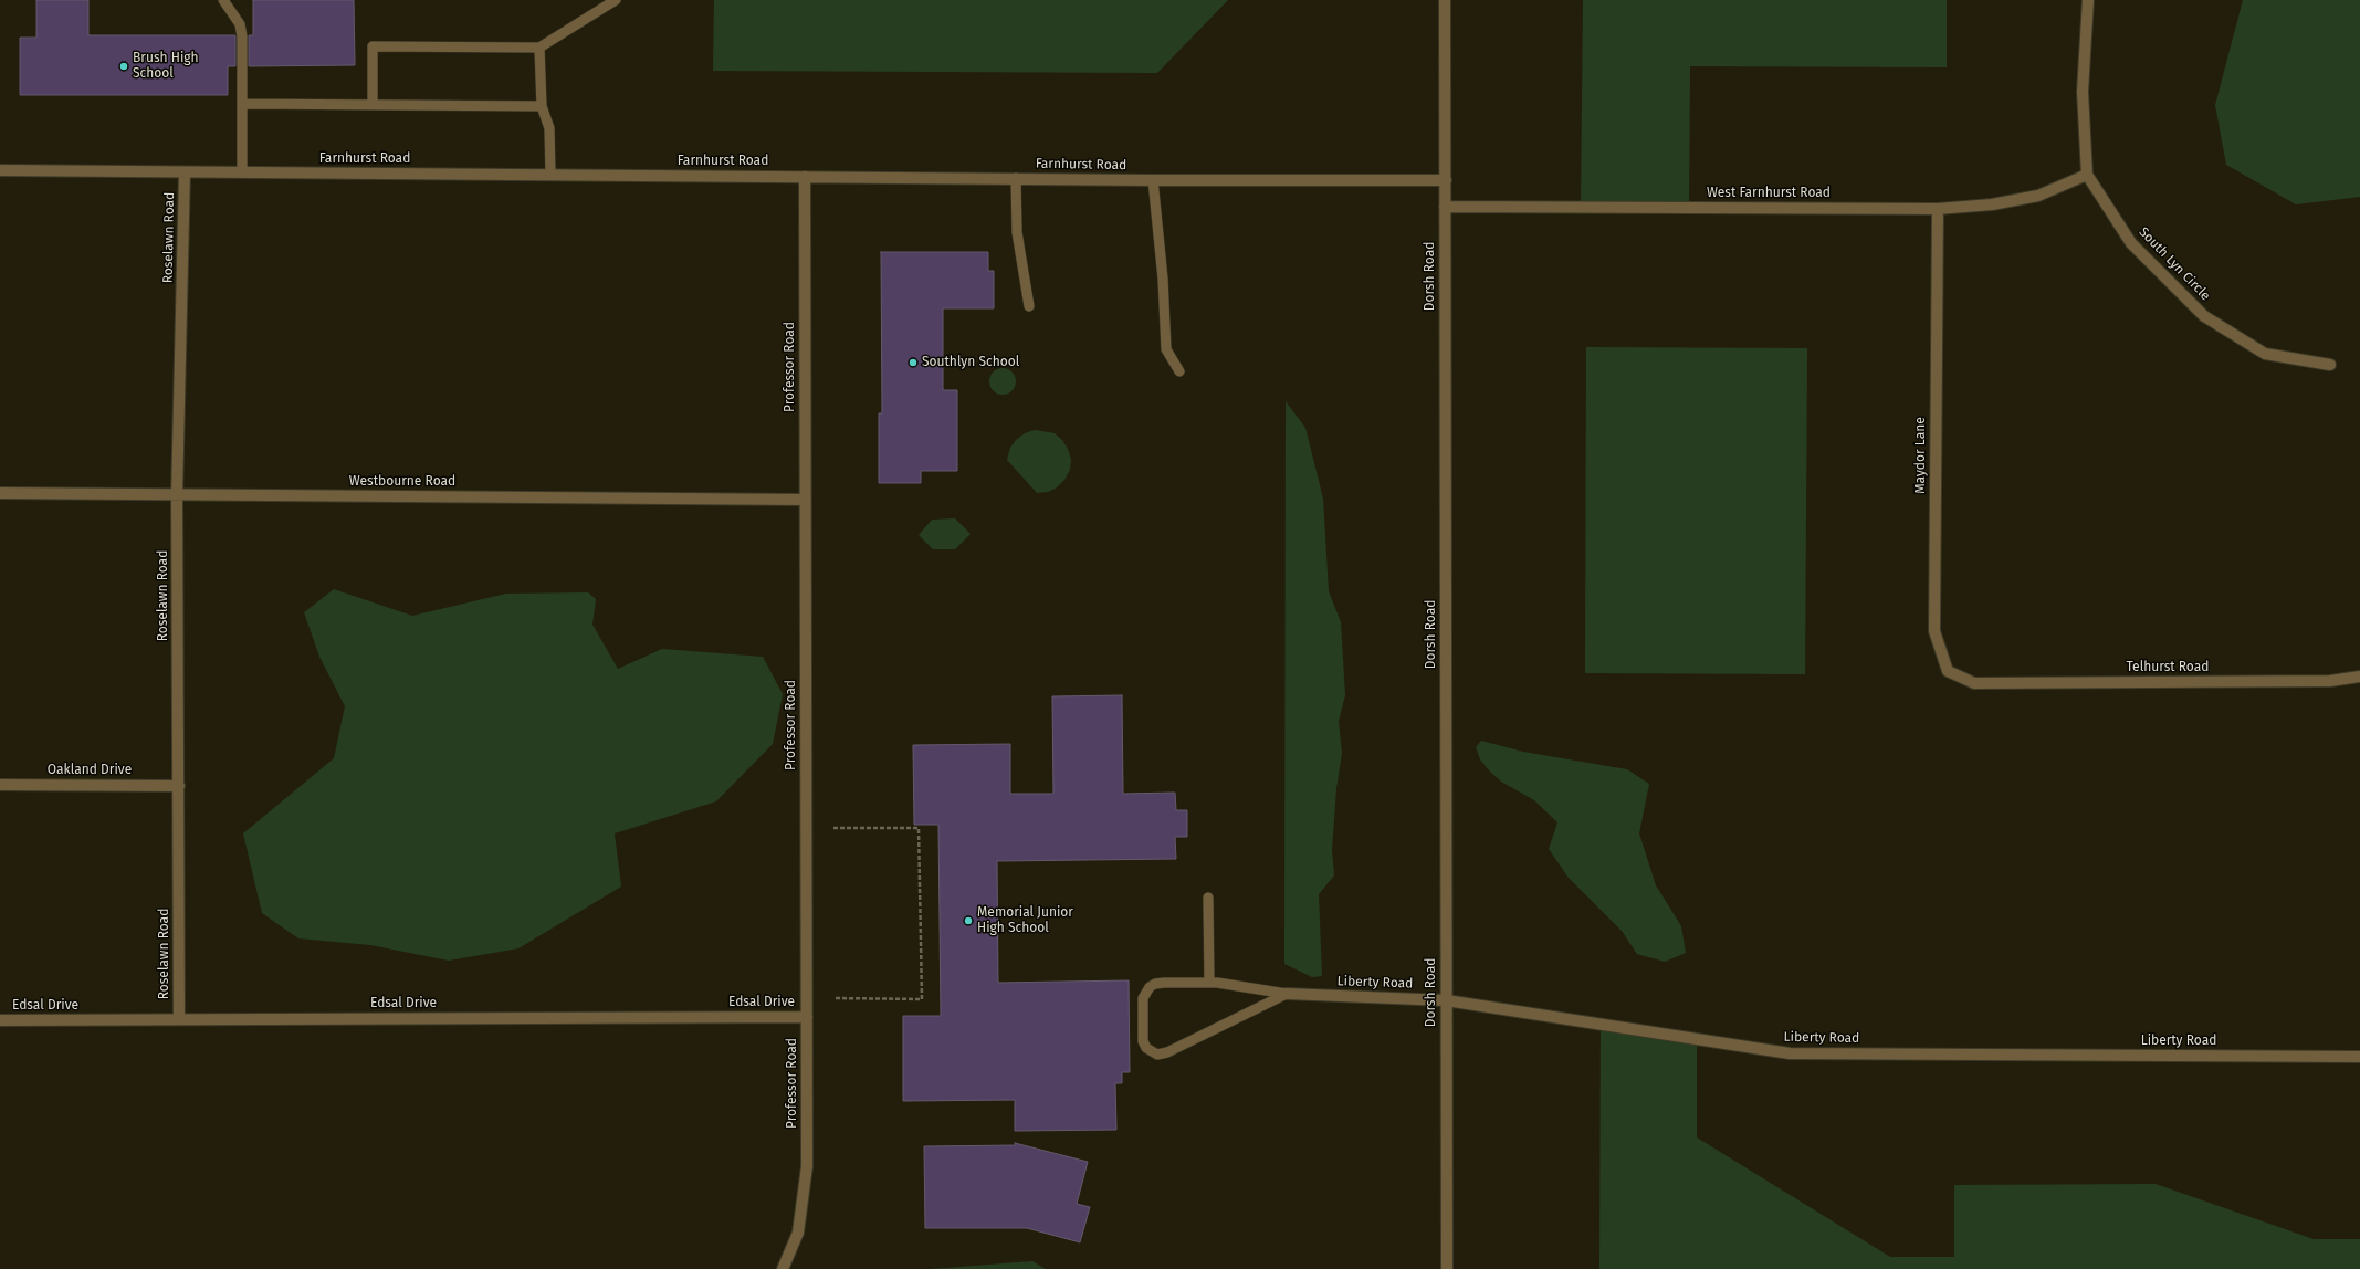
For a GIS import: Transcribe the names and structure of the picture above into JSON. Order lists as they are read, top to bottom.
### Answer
{
  "streets": {
    "street": [
      "Farnhurst Road",
      "West Farnhurst Road",
      "Roselawn Road",
      "South Lyn Circle",
      "Dorsh Road",
      "Professor Road",
      "Maydor Lane",
      "Westbourne Road",
      "Telhurst Road",
      "Oakland Drive",
      "Liberty Road",
      "Edsal Drive"
    ]
  },
  "crossings": [
    ["Farnhurst Road", "Roselawn Road"],
    ["Farnhurst Road", "Dorsh Road"],
    ["Farnhurst Road", "Professor Road"],
    ["West Farnhurst Road", "South Lyn Circle"],
    ["West Farnhurst Road", "Dorsh Road"],
    ["West Farnhurst Road", "Maydor Lane"],
    ["Roselawn Road", "Westbourne Road"],
    ["Roselawn Road", "Oakland Drive"],
    ["Roselawn Road", "Edsal Drive"],
    ["Dorsh Road", "Liberty Road"],
    ["Professor Road", "Westbourne Road"],
    ["Professor Road", "Edsal Drive"],
    ["Maydor Lane", "Telhurst Road"]
  ],
  "places": ["Brush High School", "Southlyn School", "Memorial Junior High School"]
}
